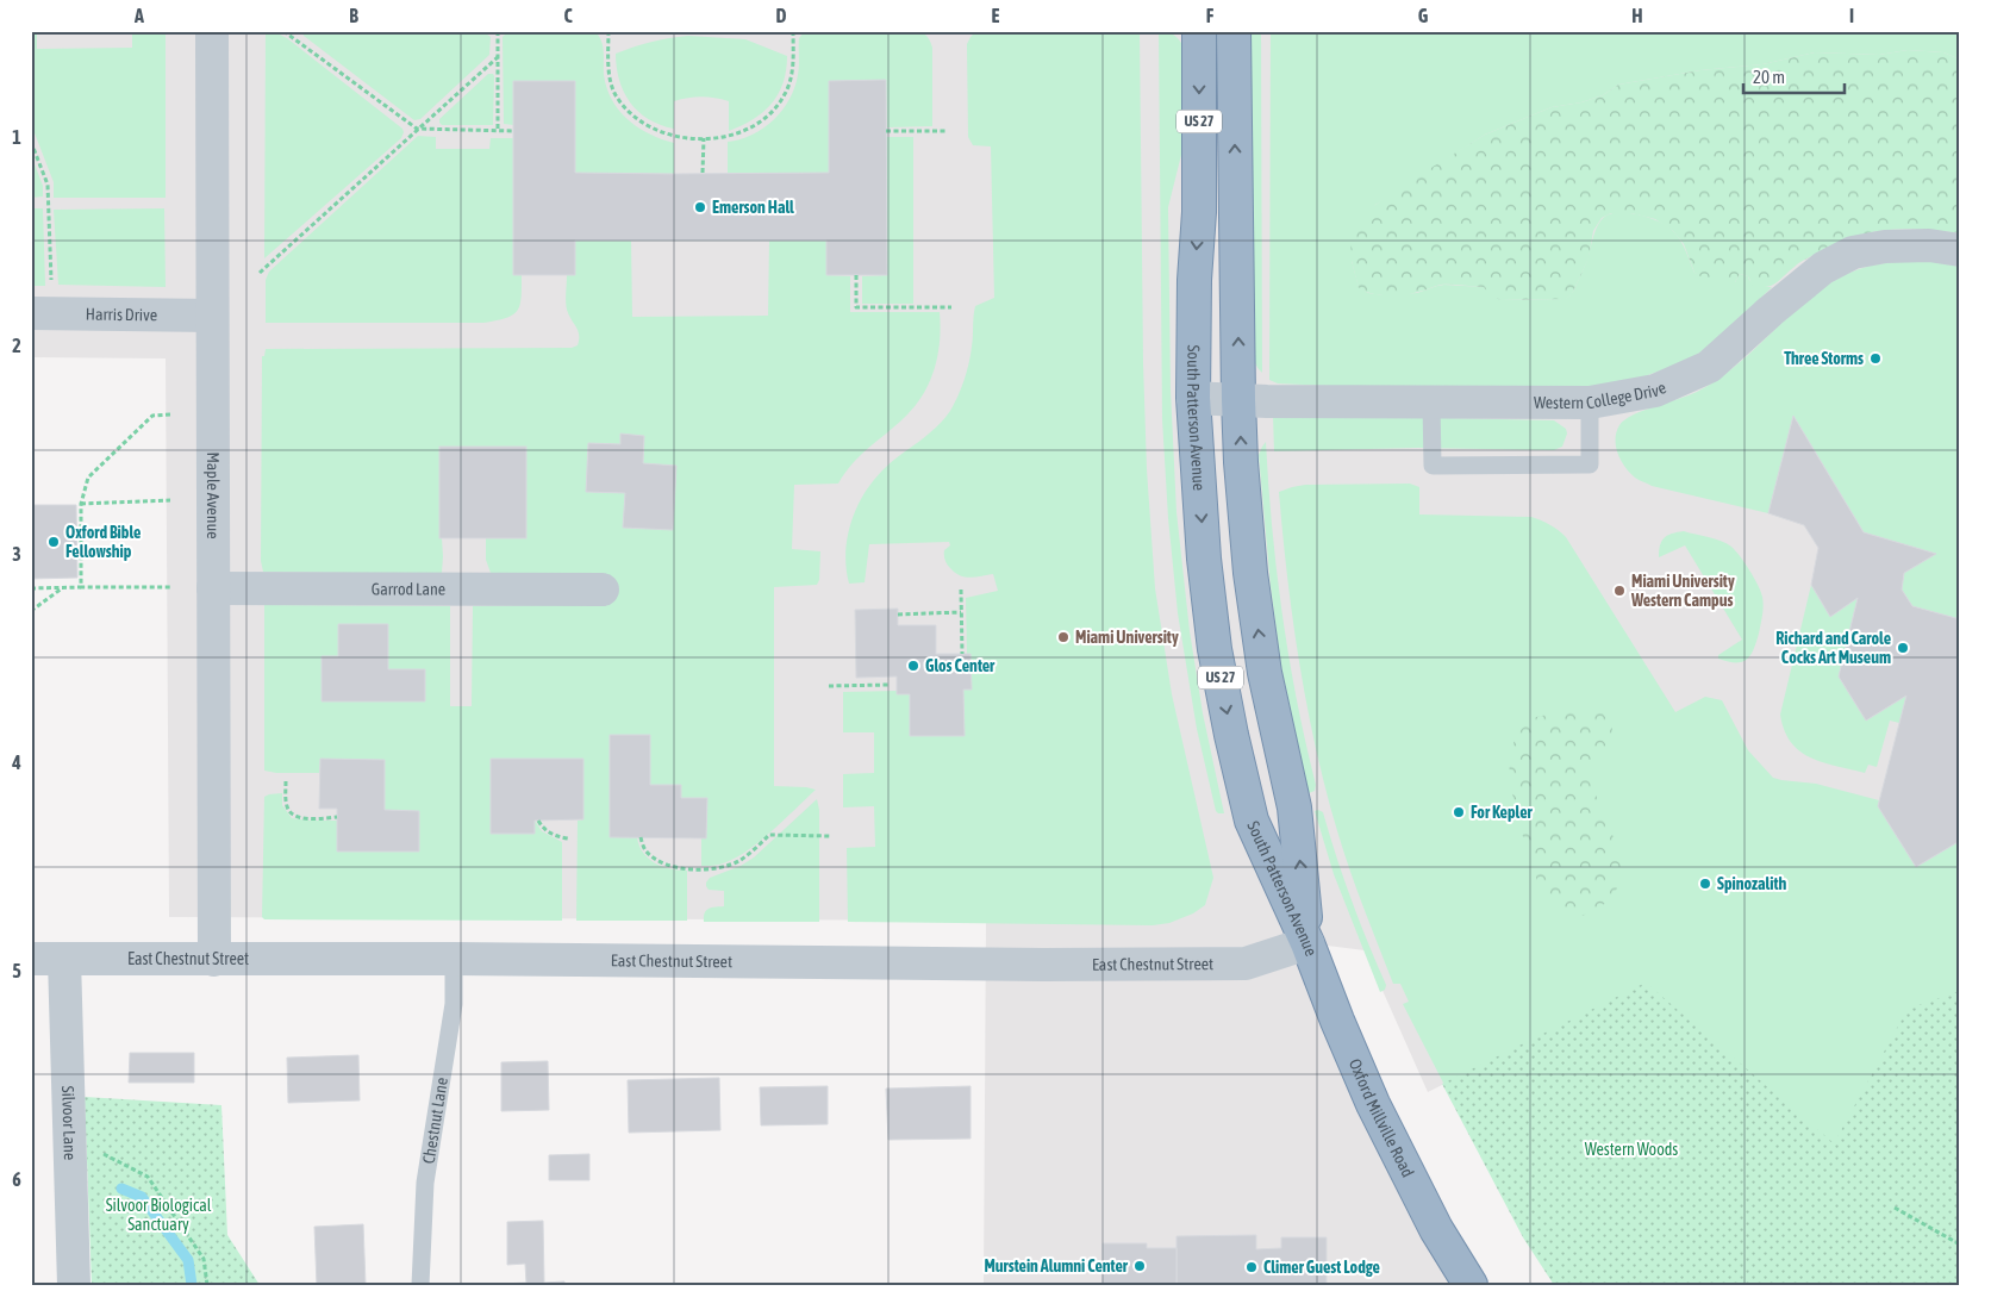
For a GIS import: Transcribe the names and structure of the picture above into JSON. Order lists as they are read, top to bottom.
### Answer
{
  "streets": {
    "highway": ["US 27", "South Patterson Avenue", "Oxford Millville Road"],
    "street": [
      "Harris Drive",
      "Western College Drive",
      "Maple Avenue",
      "Garrod Lane",
      "East Chestnut Street",
      "Silvoor Lane"
    ],
    "lane": ["Chestnut Lane"]
  },
  "crossings": [
    ["Harris Drive", "Maple Avenue"],
    ["Western College Drive", "South Patterson Avenue"],
    ["South Patterson Avenue", "East Chestnut Street"],
    ["South Patterson Avenue", "Oxford Millville Road"],
    ["Maple Avenue", "Garrod Lane"],
    ["Maple Avenue", "East Chestnut Street"],
    ["East Chestnut Street", "Oxford Millville Road"],
    ["East Chestnut Street", "Silvoor Lane"],
    ["East Chestnut Street", "Chestnut Lane"]
  ],
  "parks": ["Western Woods", "Silvoor Biological Sanctuary"],
  "places": [
    "Emerson Hall",
    "Three Storms",
    "Oxford Bible Fellowship",
    "Miami University Western Campus",
    "Miami University",
    "Richard and Carole Cocks Art Museum",
    "Glos Center",
    "For Kepler",
    "Spinozalith",
    "Murstein Alumni Center",
    "Climer Guest Lodge"
  ],
  "scale_bar": "20 m",
  "grid": {
    "columns": [
      "A",
      "B",
      "C",
      "D",
      "E",
      "F",
      "G",
      "H",
      "I"
    ],
    "rows": [
      "1",
      "2",
      "3",
      "4",
      "5",
      "6"
    ]
  }
}
